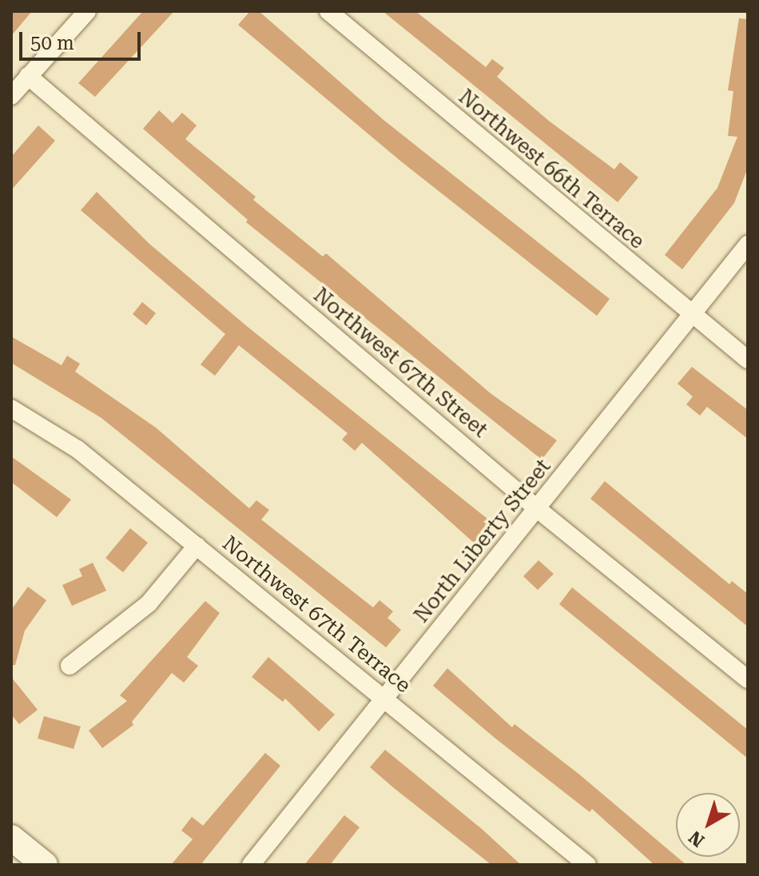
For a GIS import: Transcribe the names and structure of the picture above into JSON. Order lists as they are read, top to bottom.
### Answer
{
  "streets": {
    "street": [
      "Northwest 66th Terrace",
      "Northwest 67th Street",
      "North Liberty Street",
      "Northwest 67th Terrace"
    ]
  },
  "crossings": [
    ["Northwest 66th Terrace", "North Liberty Street"],
    ["Northwest 67th Street", "North Liberty Street"],
    ["North Liberty Street", "Northwest 67th Terrace"]
  ],
  "scale_bar": "50 m",
  "north": "bottom left"
}
